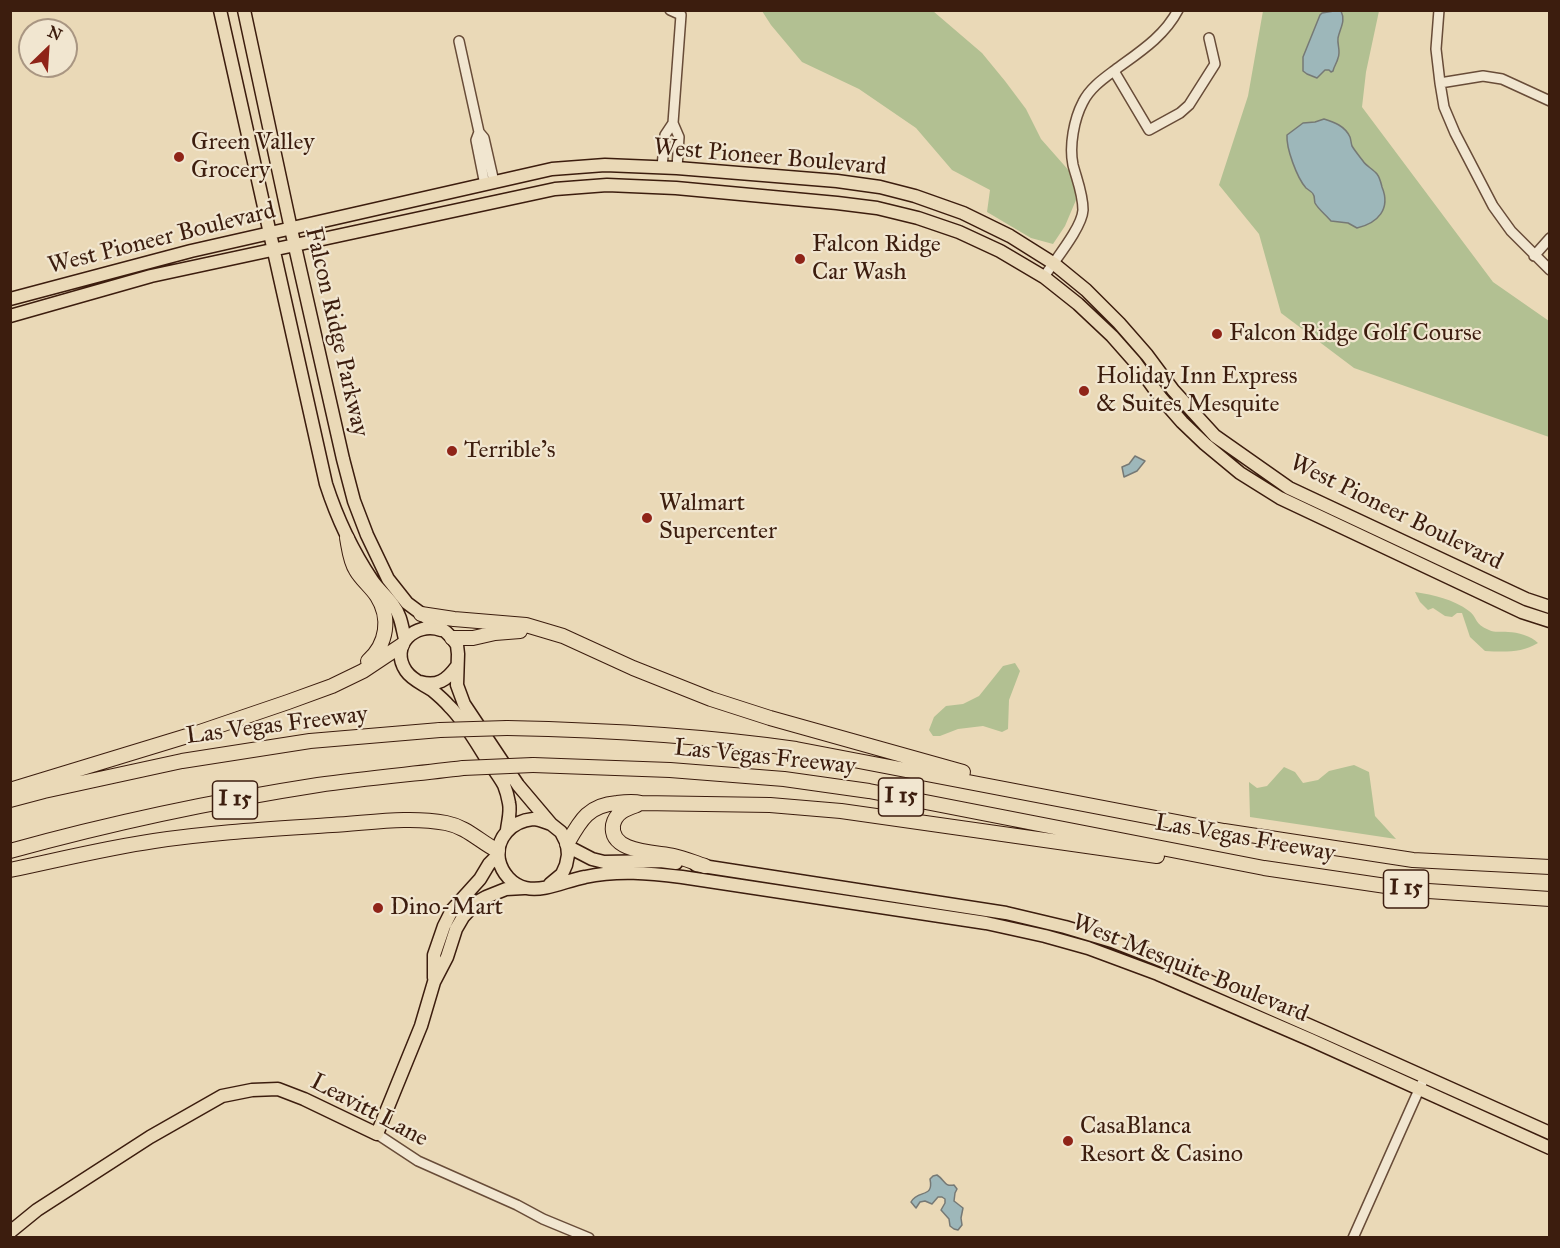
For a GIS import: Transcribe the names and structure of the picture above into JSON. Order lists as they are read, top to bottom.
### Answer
{
  "streets": {
    "highway": ["Las Vegas Freeway", "I 15"],
    "main road": [
      "West Pioneer Boulevard",
      "Falcon Ridge Parkway",
      "West Mesquite Boulevard",
      "Leavitt Lane"
    ]
  },
  "crossings": [
    ["West Pioneer Boulevard", "Falcon Ridge Parkway"],
    ["Falcon Ridge Parkway", "West Mesquite Boulevard"]
  ],
  "places": [
    "Green Valley Grocery",
    "Falcon Ridge Car Wash",
    "Falcon Ridge Golf Course",
    "Holiday Inn Express & Suites Mesquite",
    "Terrible's",
    "Walmart Supercenter",
    "Dino-Mart",
    "CasaBlanca Resort & Casino"
  ],
  "north": "top right"
}
